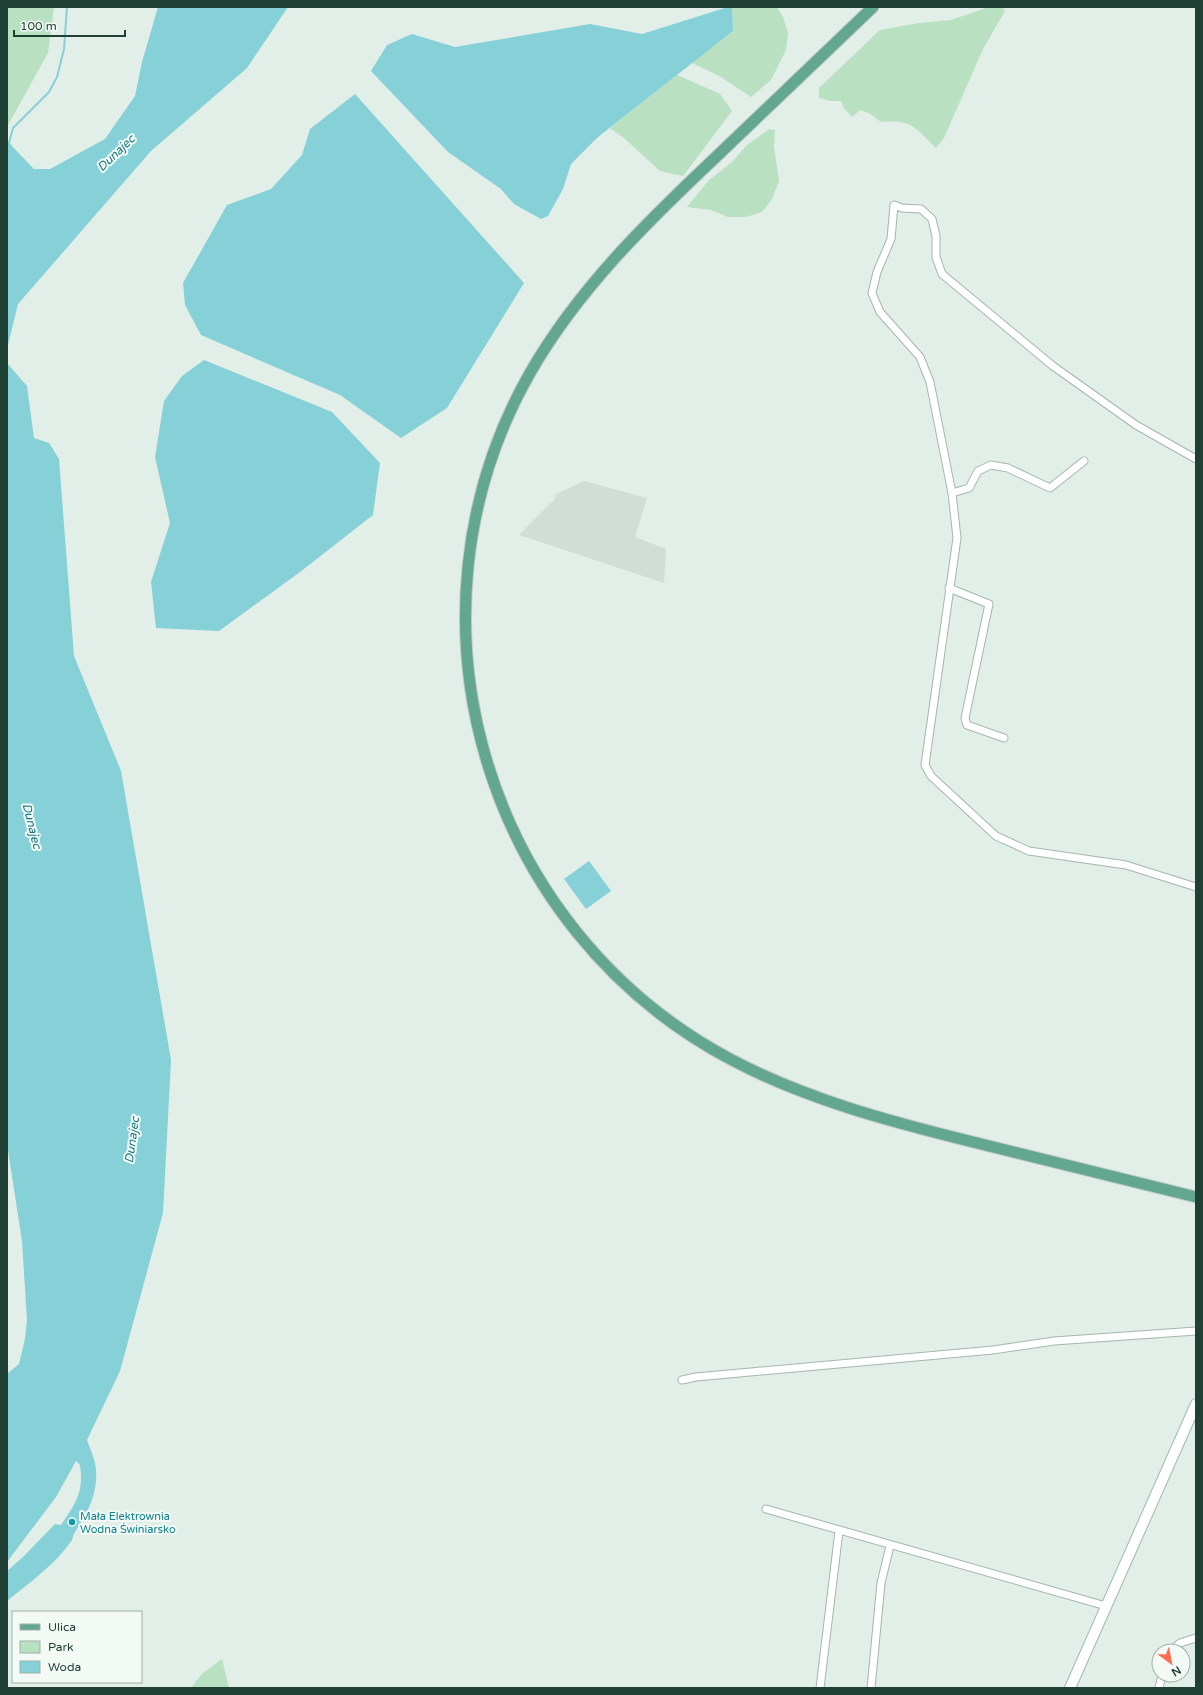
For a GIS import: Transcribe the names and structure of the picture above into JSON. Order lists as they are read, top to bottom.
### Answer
{
  "water": ["Dunajec"],
  "places": ["Mała Elektrownia Wodna Świniarsko"],
  "legend": ["Ulica", "Park", "Woda"],
  "scale_bar": "100 m",
  "north": "bottom right"
}
